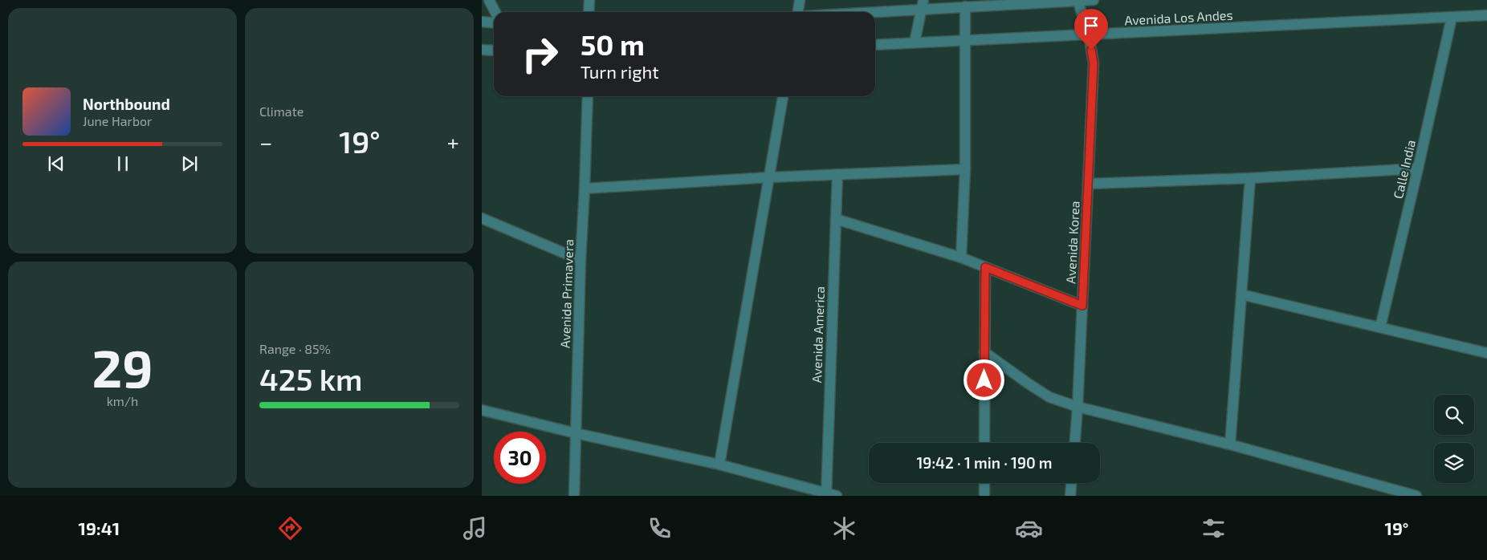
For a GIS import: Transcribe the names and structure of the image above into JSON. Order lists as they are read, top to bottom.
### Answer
{
  "streets": {
    "street": [
      "Avenida Los Andes",
      "Calle India",
      "Avenida Korea",
      "Avenida Primavera",
      "Avenida America"
    ]
  },
  "crossings": [
    ["Avenida Los Andes", "Calle India"],
    ["Avenida Los Andes", "Avenida Korea"]
  ],
  "page": {
    "tile": [
      "Climate",
      ["29", "km/h"],
      ["Range · 85%", "425 km"]
    ],
    "turn": ["50 m", "Turn right"],
    "song": ["Northbound", "June Harbor"],
    "heat": ["−", "19°", "+"],
    "limit": "30",
    "trip": "19:42 · 1 min · 190 m",
    "tabs": ["19:41", "19°"]
  }
}
